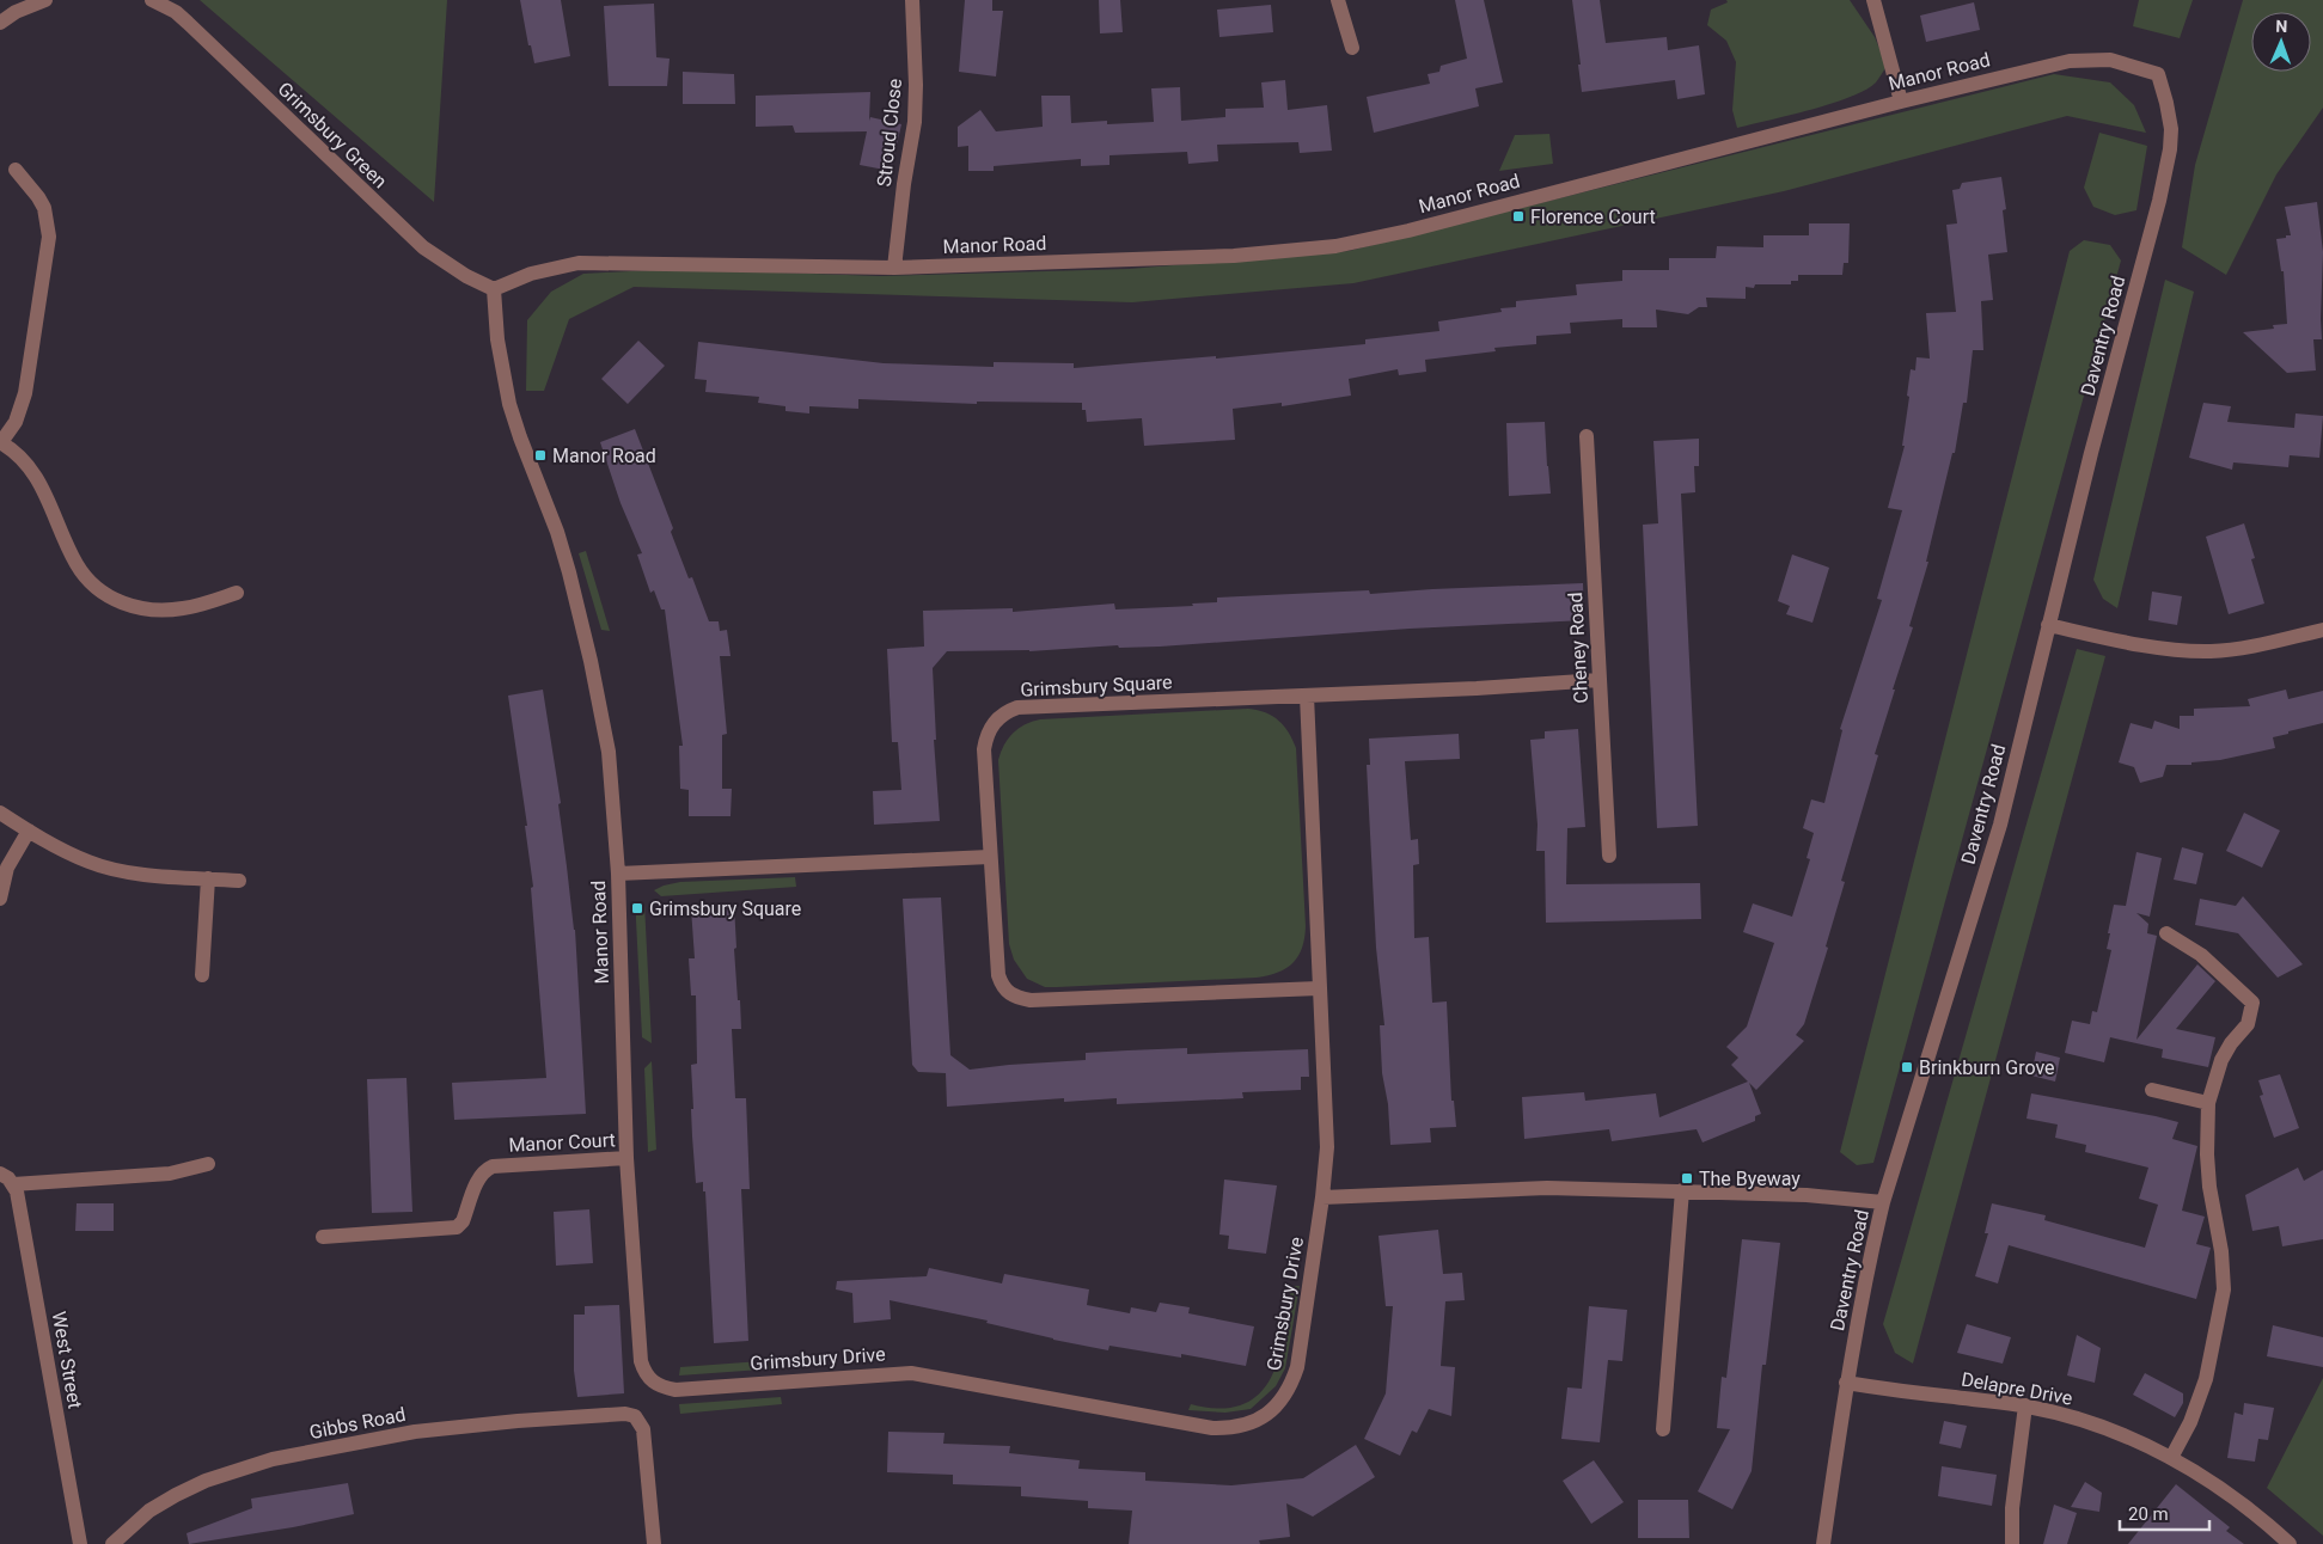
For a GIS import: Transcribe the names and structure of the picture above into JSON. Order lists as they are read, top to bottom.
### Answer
{
  "streets": {
    "street": [
      "Manor Road",
      "Stroud Close",
      "Grimsbury Green",
      "Daventry Road",
      "Cheney Road",
      "Grimsbury Square",
      "Manor Court",
      "Grimsbury Drive",
      "West Street",
      "Delapre Drive",
      "Gibbs Road"
    ]
  },
  "crossings": [
    ["Manor Road", "Stroud Close"],
    ["Manor Road", "Grimsbury Green"],
    ["Manor Road", "Daventry Road"],
    ["Manor Road", "Manor Court"],
    ["Manor Road", "Grimsbury Drive"],
    ["Daventry Road", "Delapre Drive"],
    ["Cheney Road", "Grimsbury Square"]
  ],
  "places": {
    "transit": [
      "Florence Court",
      "Manor Road",
      "Grimsbury Square",
      "Brinkburn Grove",
      "The Byeway"
    ]
  },
  "scale_bar": "20 m",
  "north": "top"
}
